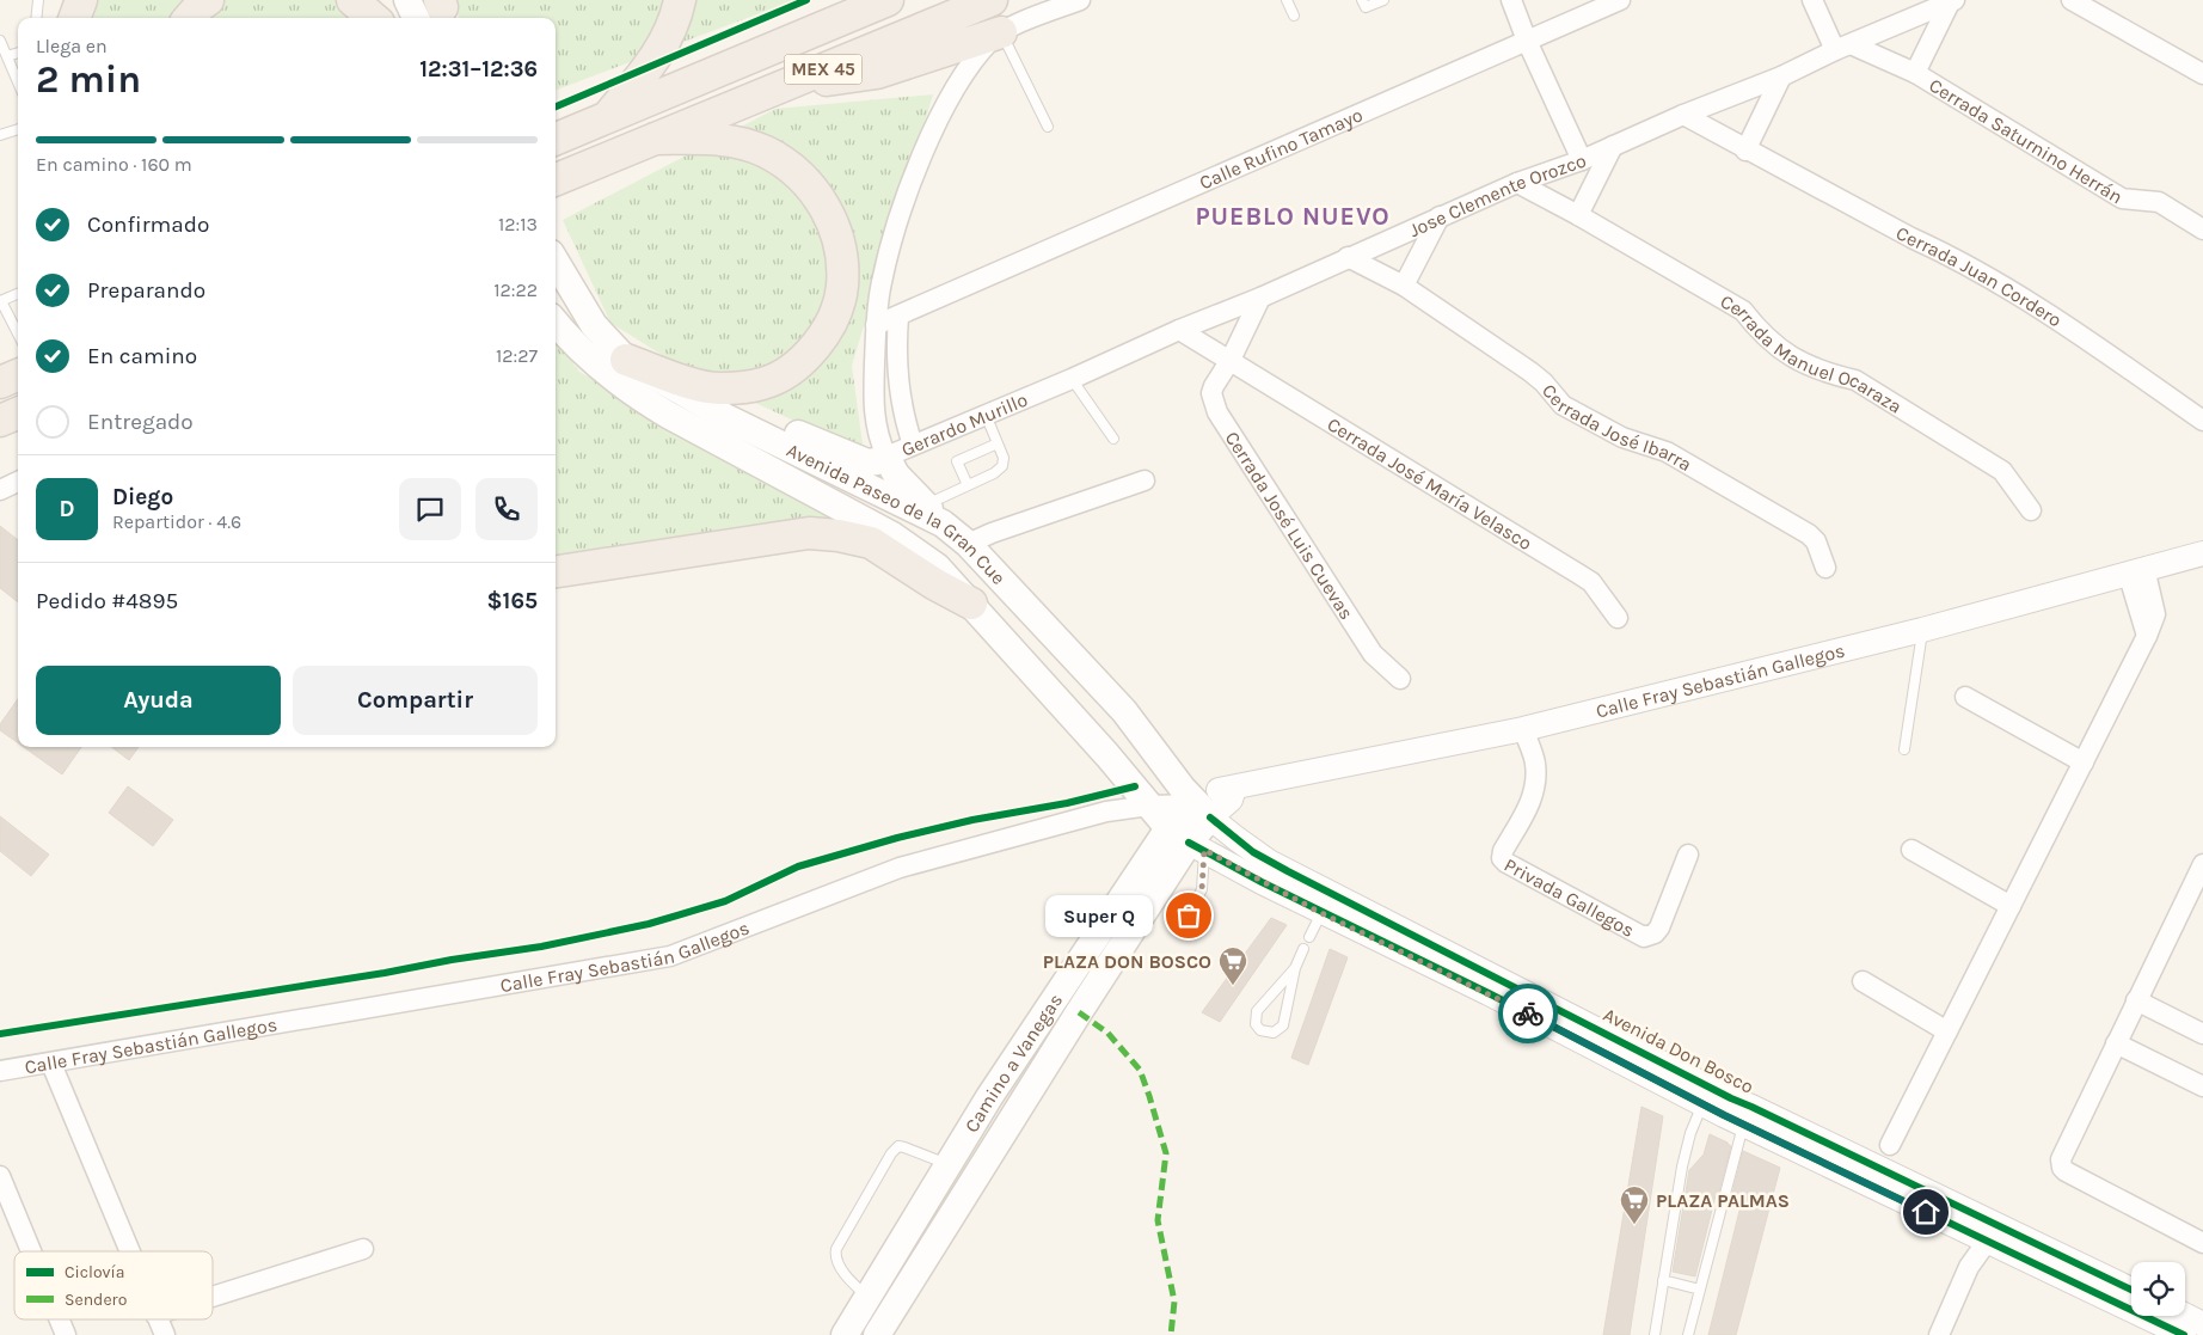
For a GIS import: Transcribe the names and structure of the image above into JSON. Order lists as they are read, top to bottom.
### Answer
{
  "streets": {
    "highway": ["MEX 45"],
    "main road": ["Avenida Paseo de la Gran Cue", "Camino a Vanegas"],
    "street": [
      "Cerrada Saturnino Herrán",
      "Calle Rufino Tamayo",
      "Jose Clemente Orozco",
      "Cerrada Juan Cordero",
      "Cerrada Manuel Ocaraza",
      "Gerardo Murillo",
      "Cerrada José Ibarra",
      "Cerrada José María Velasco",
      "Cerrada José Luis Cuevas",
      "Calle Fray Sebastián Gallegos",
      "Privada Gallegos",
      "Avenida Don Bosco"
    ]
  },
  "crossings": [
    ["Cerrada Saturnino Herrán", "Jose Clemente Orozco"],
    ["Jose Clemente Orozco", "Cerrada Juan Cordero"],
    ["Jose Clemente Orozco", "Cerrada Manuel Ocaraza"],
    ["Jose Clemente Orozco", "Gerardo Murillo"],
    ["Jose Clemente Orozco", "Cerrada José Ibarra"],
    ["Jose Clemente Orozco", "Cerrada José María Velasco"],
    ["Cerrada José María Velasco", "Cerrada José Luis Cuevas"],
    ["Avenida Paseo de la Gran Cue", "Calle Fray Sebastián Gallegos"],
    ["Avenida Paseo de la Gran Cue", "Avenida Don Bosco"],
    ["Avenida Paseo de la Gran Cue", "Camino a Vanegas"],
    ["Calle Fray Sebastián Gallegos", "Privada Gallegos"],
    ["Calle Fray Sebastián Gallegos", "Avenida Don Bosco"],
    ["Calle Fray Sebastián Gallegos", "Camino a Vanegas"],
    ["Avenida Don Bosco", "Camino a Vanegas"]
  ],
  "districts": ["PUEBLO NUEVO"],
  "places": {
    "other": ["Super Q"],
    "supermarket": ["PLAZA DON BOSCO", "PLAZA PALMAS"]
  },
  "legend": ["Ciclovía", "Sendero"],
  "page": {
    "heading": ["2 min", "Llega en", "12:31–12:36"],
    "panel": [
      "Diego",
      "Repartidor · 4.6",
      "Pedido #4895",
      "$165"
    ],
    "bar": "En camino · 160 m",
    "list": [
      ["Confirmado", "12:13"],
      ["Preparando", "12:22"],
      ["En camino", "12:27"],
      "Entregado"
    ],
    "round": "D",
    "buttons": ["Ayuda", "Compartir"],
    "bubble": "Super Q"
  }
}
